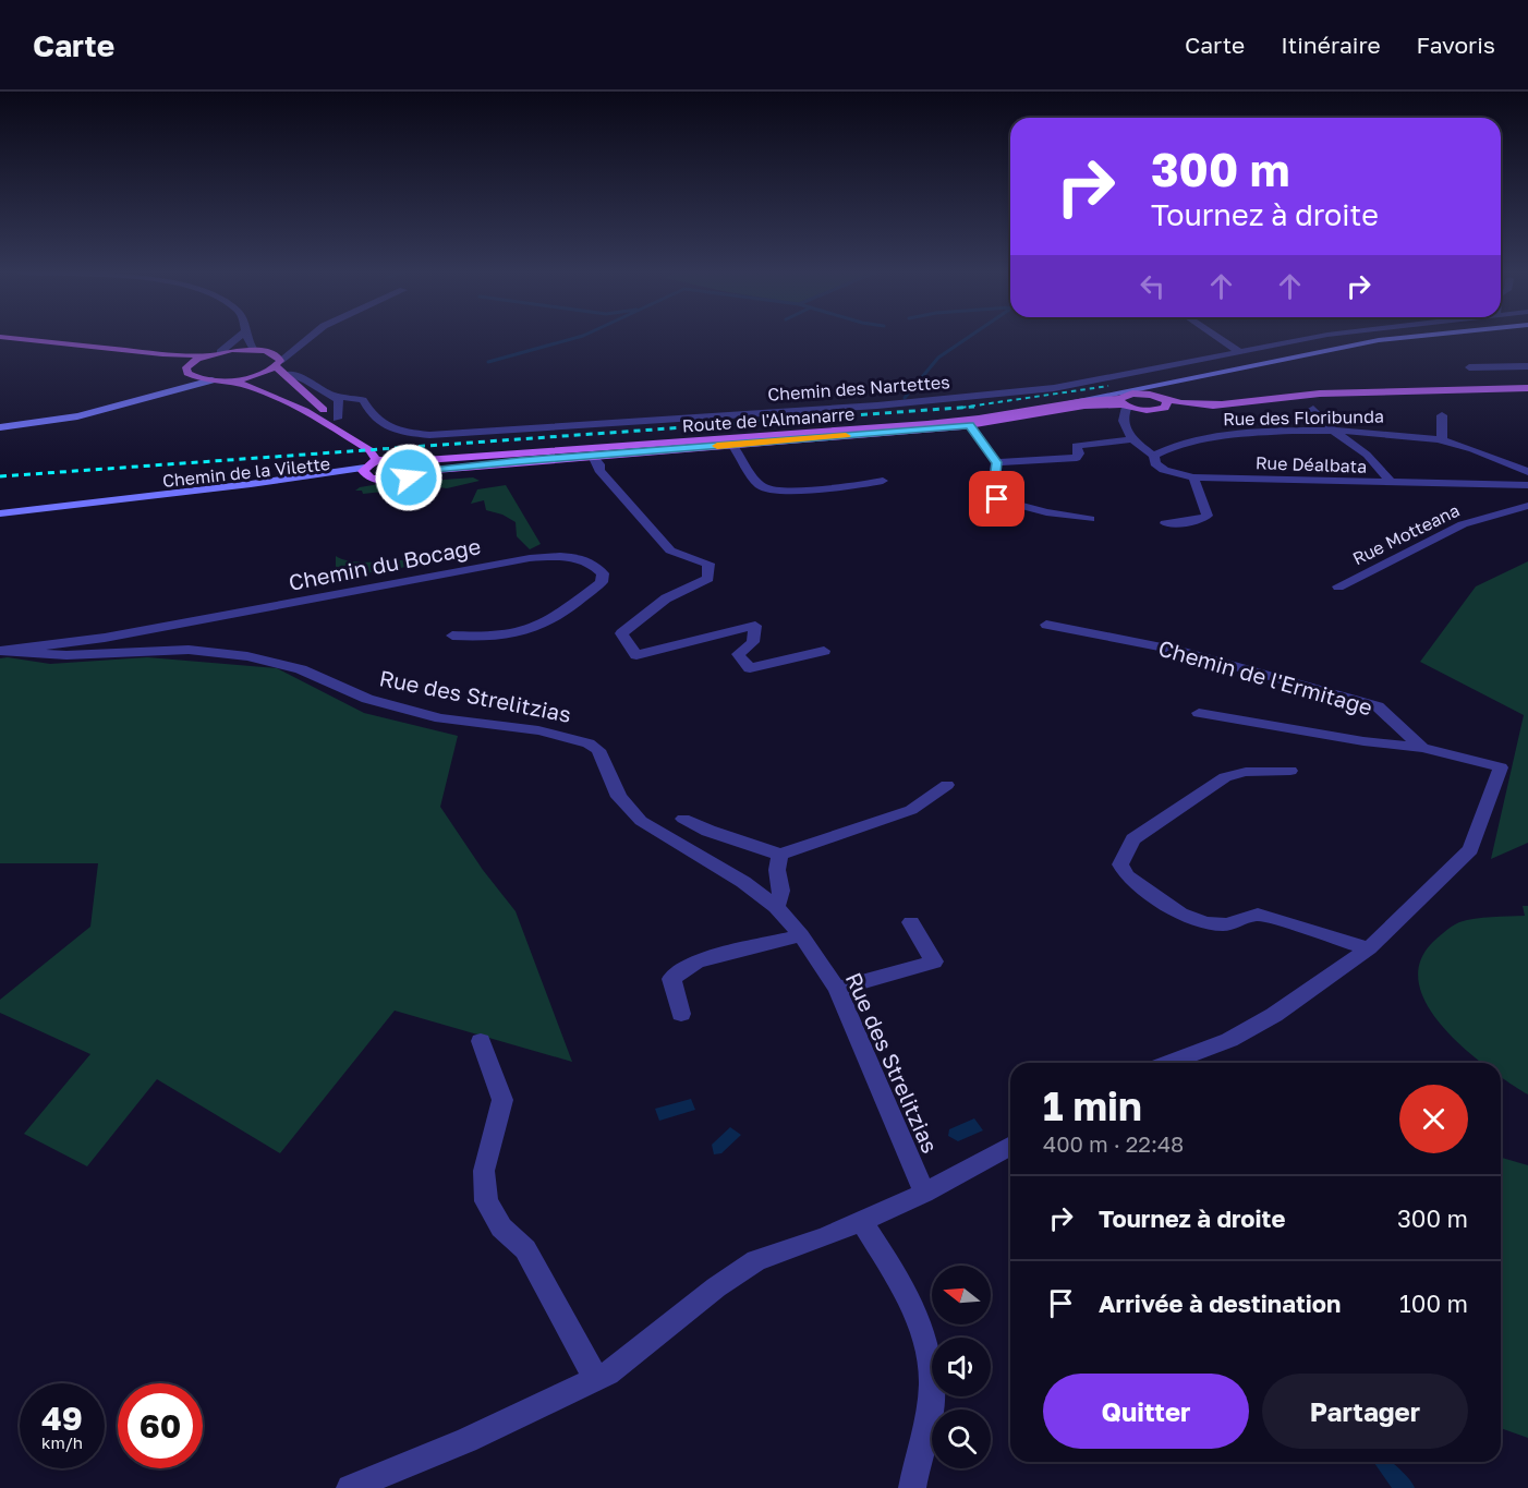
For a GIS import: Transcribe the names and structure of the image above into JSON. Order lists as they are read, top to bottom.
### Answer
{
  "streets": {
    "main road": ["Route de l'Almanarre", "Chemin de la Vilette"],
    "street": [
      "Chemin des Nartettes",
      "Rue des Floribunda",
      "Rue Déalbata",
      "Rue Motteana",
      "Chemin du Bocage",
      "Chemin de l'Ermitage",
      "Rue des Strelitzias"
    ]
  },
  "crossings": [
    ["Rue des Floribunda", "Rue Déalbata"],
    ["Chemin du Bocage", "Rue des Strelitzias"]
  ],
  "north": "left",
  "page": {
    "header": "Carte",
    "nav": ["Carte", "Itinéraire", "Favoris"],
    "turn": ["300 m", "Tournez à droite"],
    "heading": ["1 min", "400 m · 22:48"],
    "list": [
      {
        "name": "Tournez à droite",
        "value": "300 m"
      },
      {
        "name": "Arrivée à destination",
        "value": "100 m"
      }
    ],
    "buttons": ["Quitter", "Partager"],
    "speed": "49 km/h",
    "limit": "60"
  }
}
